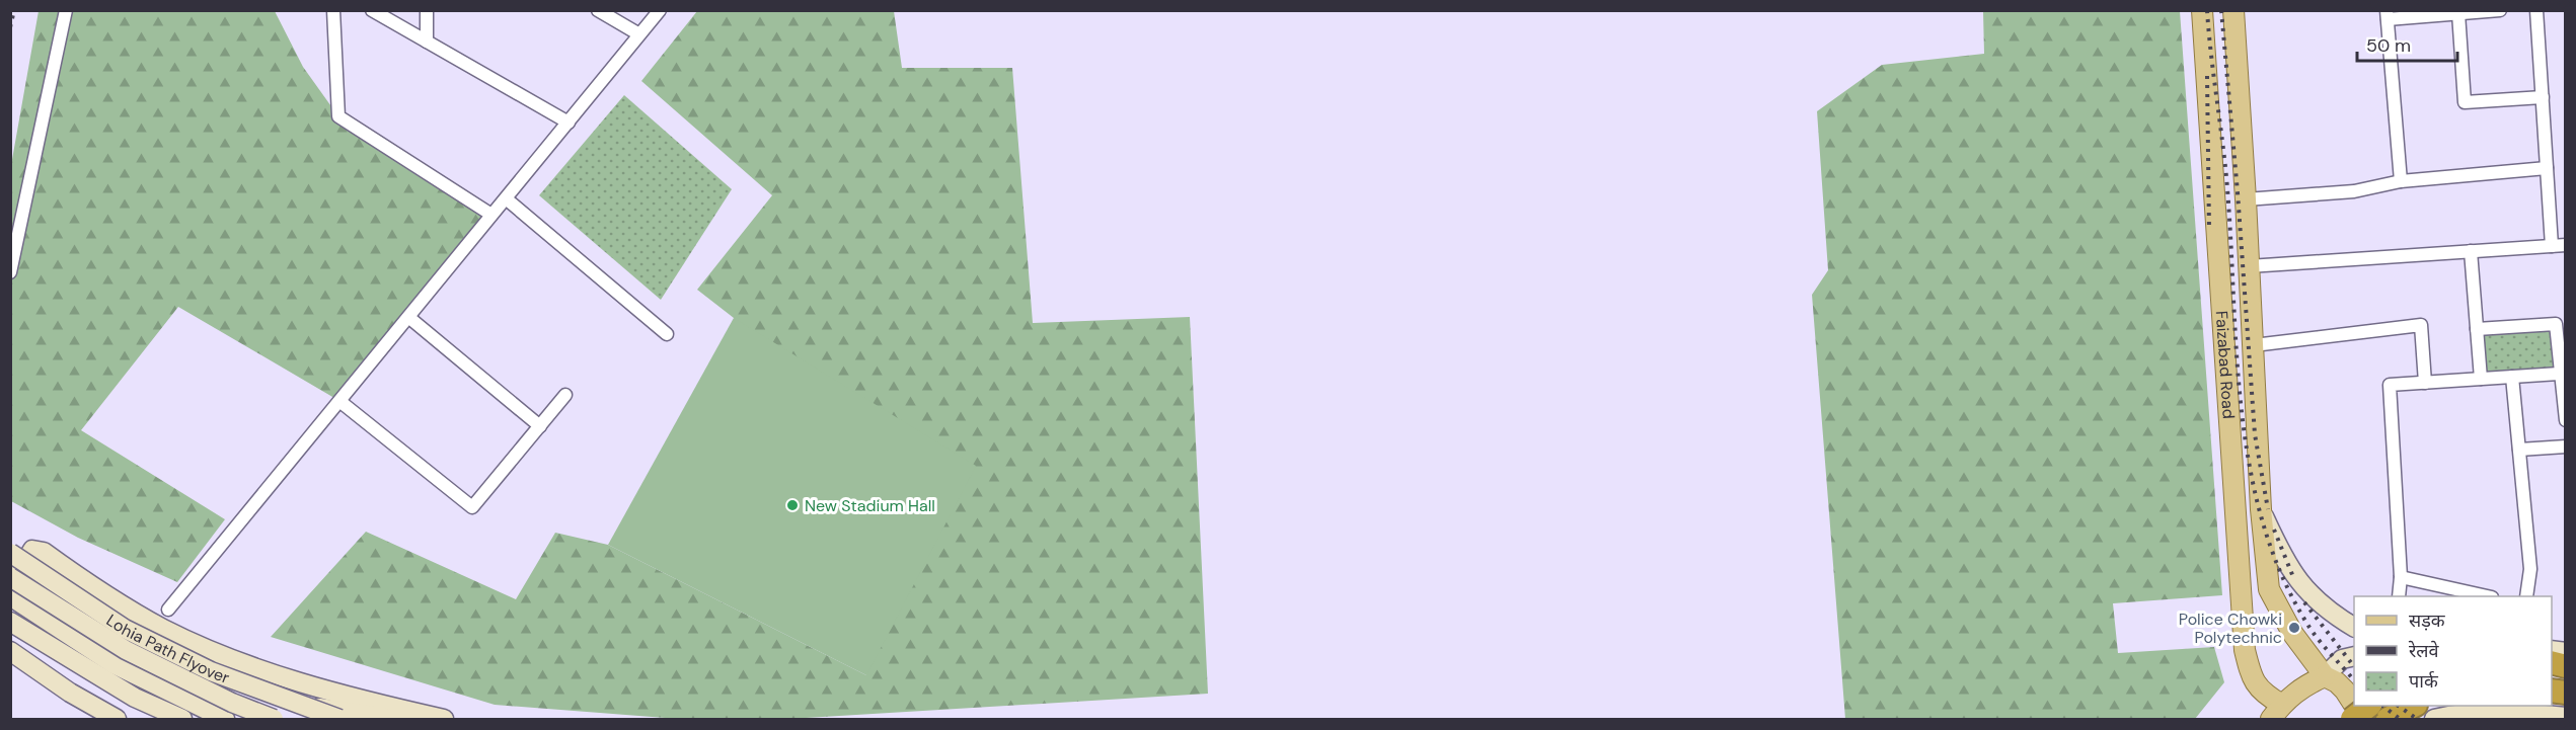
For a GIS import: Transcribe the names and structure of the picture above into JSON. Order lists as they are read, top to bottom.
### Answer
{
  "streets": {
    "main road": ["Faizabad Road", "Lohia Path Flyover"]
  },
  "places": ["New Stadium Hall", "Police Chowki Polytechnic"],
  "legend": ["सड़क", "रेलवे", "पार्क"],
  "scale_bar": "50 m"
}
